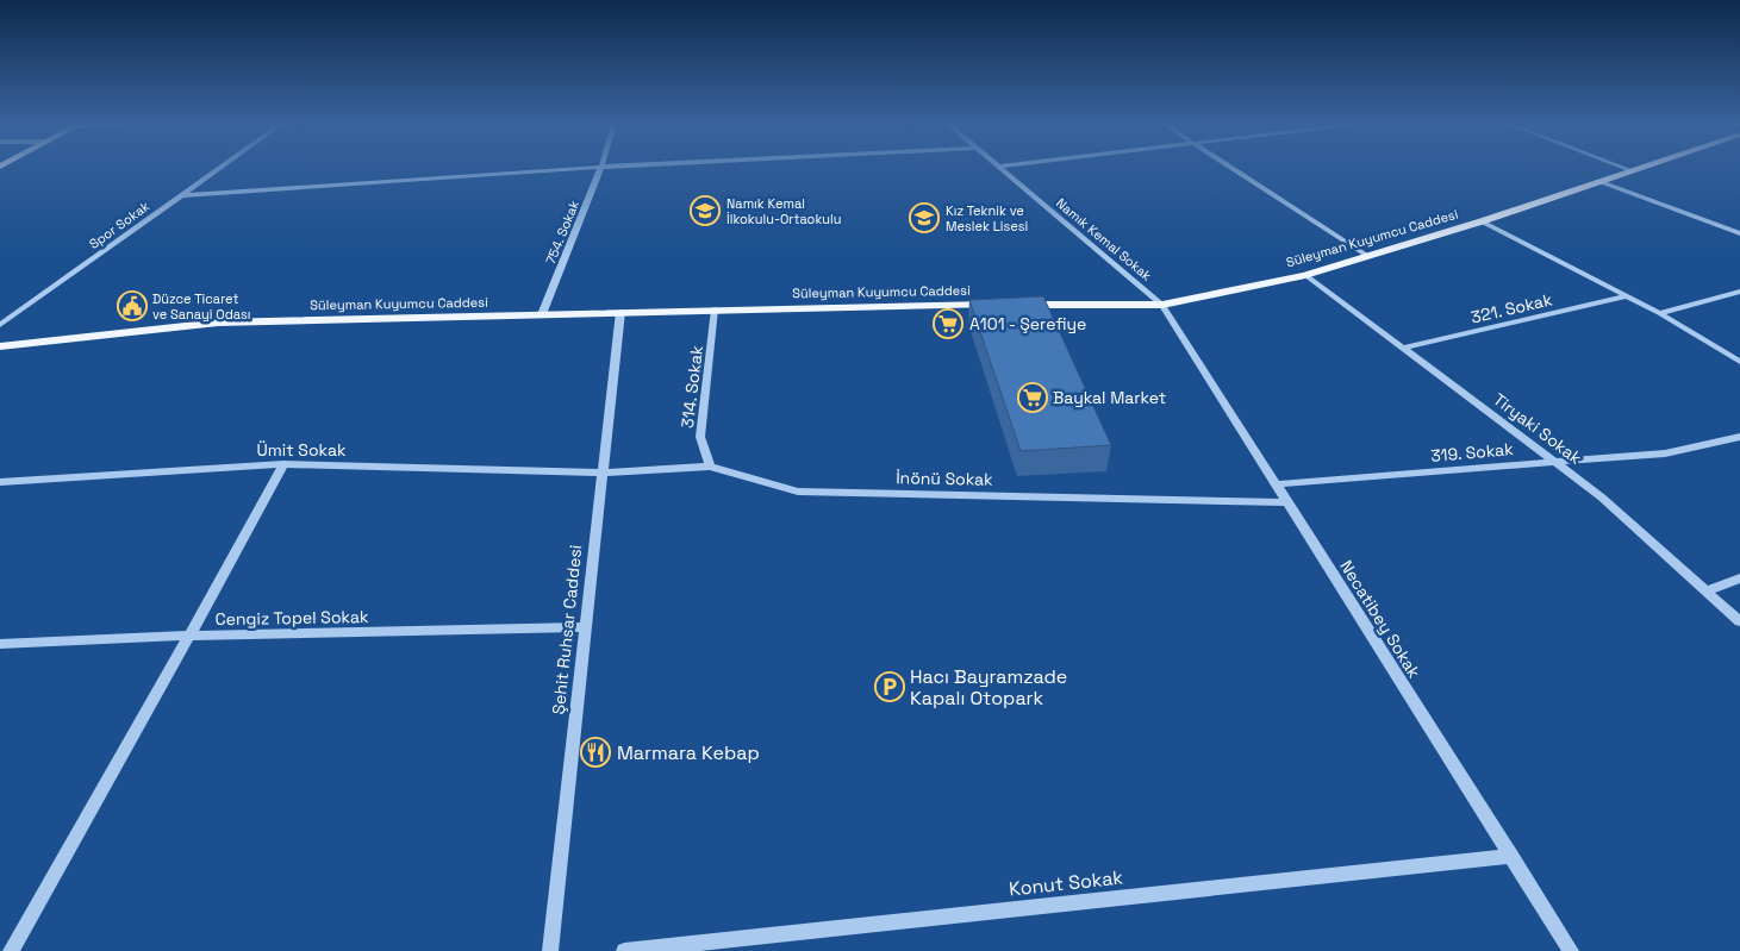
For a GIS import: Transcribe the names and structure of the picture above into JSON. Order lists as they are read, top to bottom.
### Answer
{
  "streets": {
    "main road": ["Süleyman Kuyumcu Caddesi"],
    "street": [
      "Spor Sokak",
      "754. Sokak",
      "Namık Kemal Sokak",
      "321. Sokak",
      "314. Sokak",
      "Tiryaki Sokak",
      "Ümit Sokak",
      "319. Sokak",
      "İnönü Sokak",
      "Cengiz Topel Sokak",
      "Necatibey Sokak",
      "Şehit Ruhsar Caddesi",
      "Konut Sokak"
    ]
  },
  "crossings": [
    ["754. Sokak", "Süleyman Kuyumcu Caddesi"],
    ["Süleyman Kuyumcu Caddesi", "Namık Kemal Sokak"],
    ["Süleyman Kuyumcu Caddesi", "314. Sokak"],
    ["Süleyman Kuyumcu Caddesi", "Tiryaki Sokak"],
    ["Süleyman Kuyumcu Caddesi", "Necatibey Sokak"],
    ["Süleyman Kuyumcu Caddesi", "Şehit Ruhsar Caddesi"],
    ["Namık Kemal Sokak", "Necatibey Sokak"],
    ["321. Sokak", "Tiryaki Sokak"],
    ["314. Sokak", "İnönü Sokak"],
    ["Tiryaki Sokak", "319. Sokak"],
    ["Ümit Sokak", "İnönü Sokak"],
    ["Ümit Sokak", "Şehit Ruhsar Caddesi"],
    ["319. Sokak", "Necatibey Sokak"],
    ["İnönü Sokak", "Necatibey Sokak"],
    ["İnönü Sokak", "Şehit Ruhsar Caddesi"],
    ["Cengiz Topel Sokak", "Şehit Ruhsar Caddesi"],
    ["Necatibey Sokak", "Konut Sokak"]
  ],
  "places": {
    "school or university": ["Namık Kemal İlkokulu-Ortaokulu", "Kız Teknik ve Meslek Lisesi"],
    "public building": ["Düzce Ticaret ve Sanayi Odası"],
    "supermarket": ["A101 - Şerefiye", "Baykal Market"],
    "parking": ["Hacı Bayramzade Kapalı Otopark"],
    "restaurant": ["Marmara Kebap"]
  }
}
